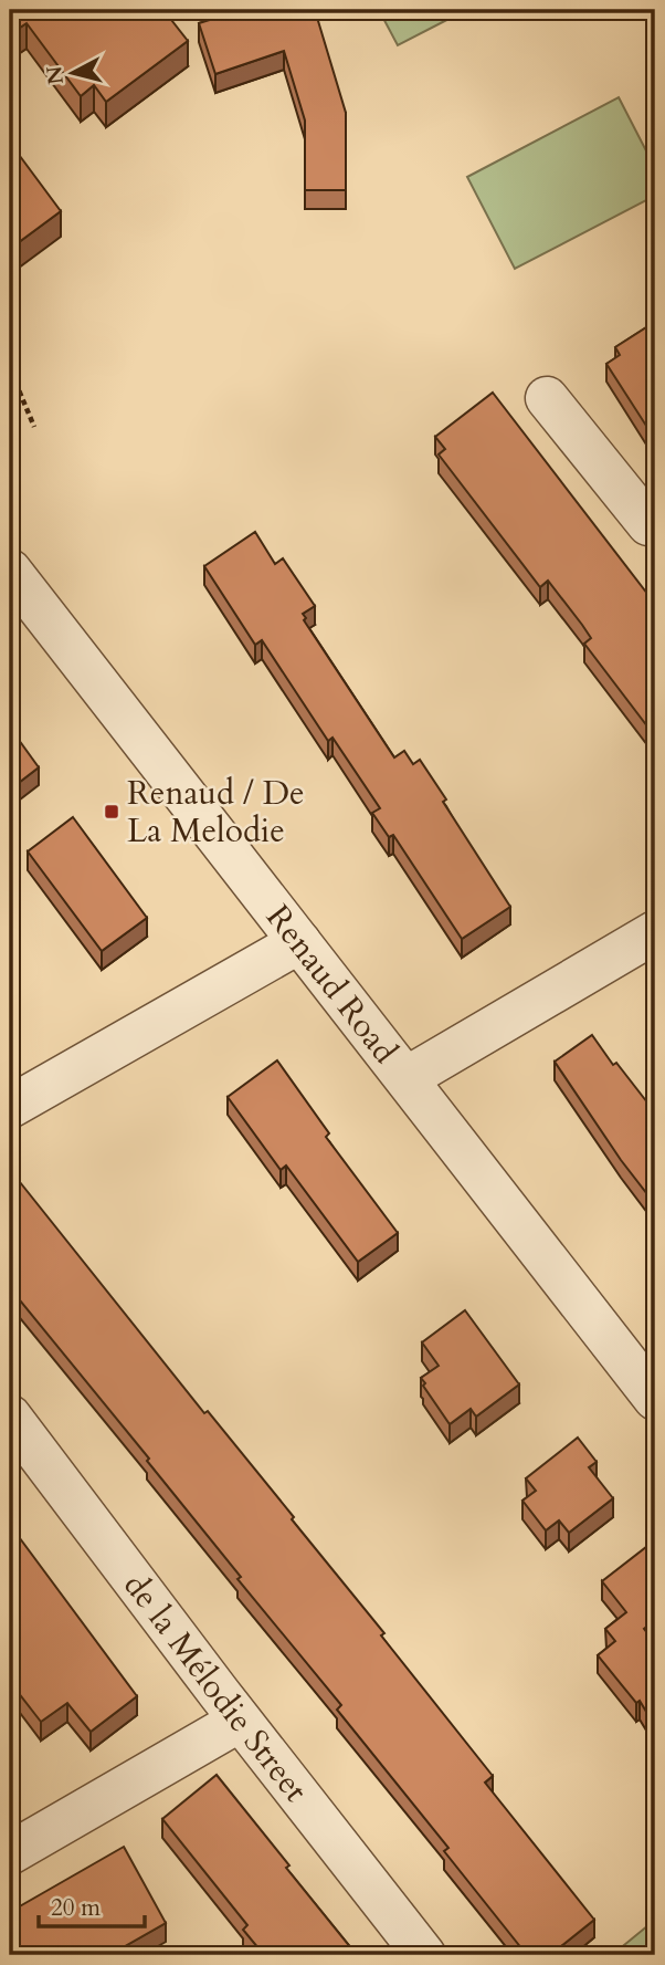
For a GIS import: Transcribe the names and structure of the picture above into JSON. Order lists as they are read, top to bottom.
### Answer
{
  "streets": {
    "street": ["Renaud Road", "de la Mélodie Street"]
  },
  "places": {
    "transit": ["Renaud / De La Melodie"]
  },
  "scale_bar": "20 m",
  "north": "left"
}
